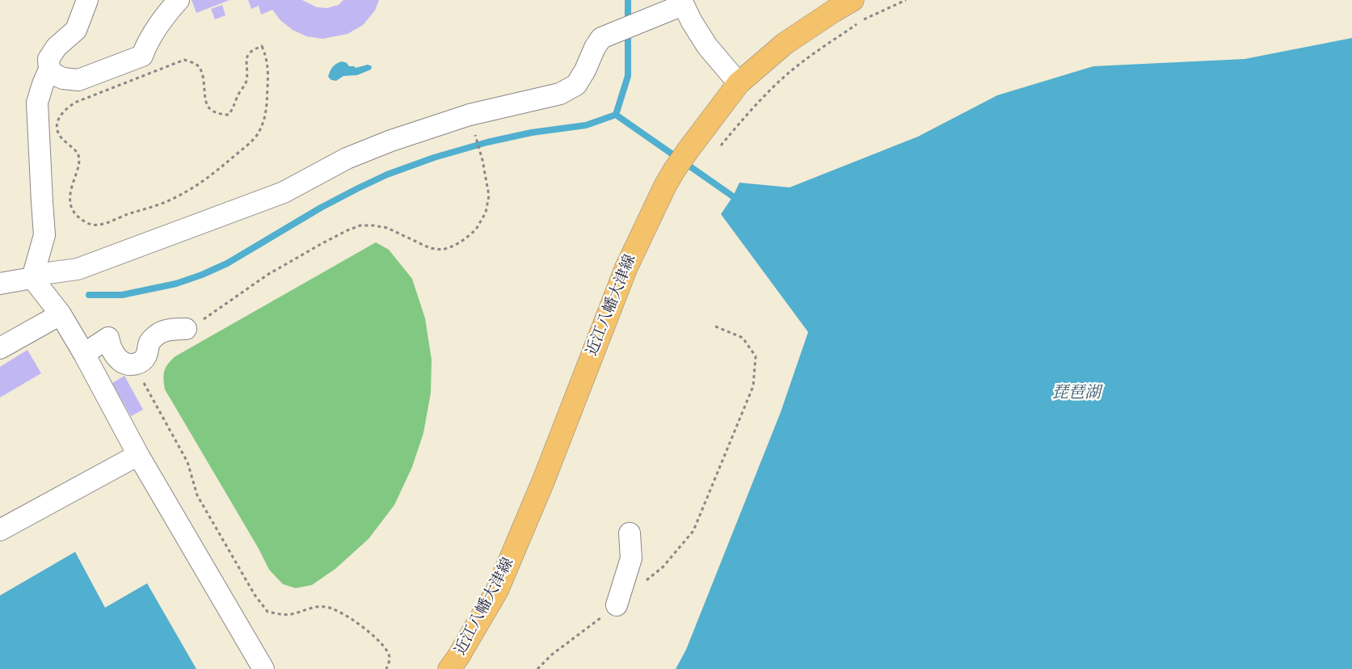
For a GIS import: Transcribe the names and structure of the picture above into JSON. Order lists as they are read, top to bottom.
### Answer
{
  "streets": {
    "main road": ["近江八幡大津線"]
  },
  "water": ["琵琶湖"]
}
